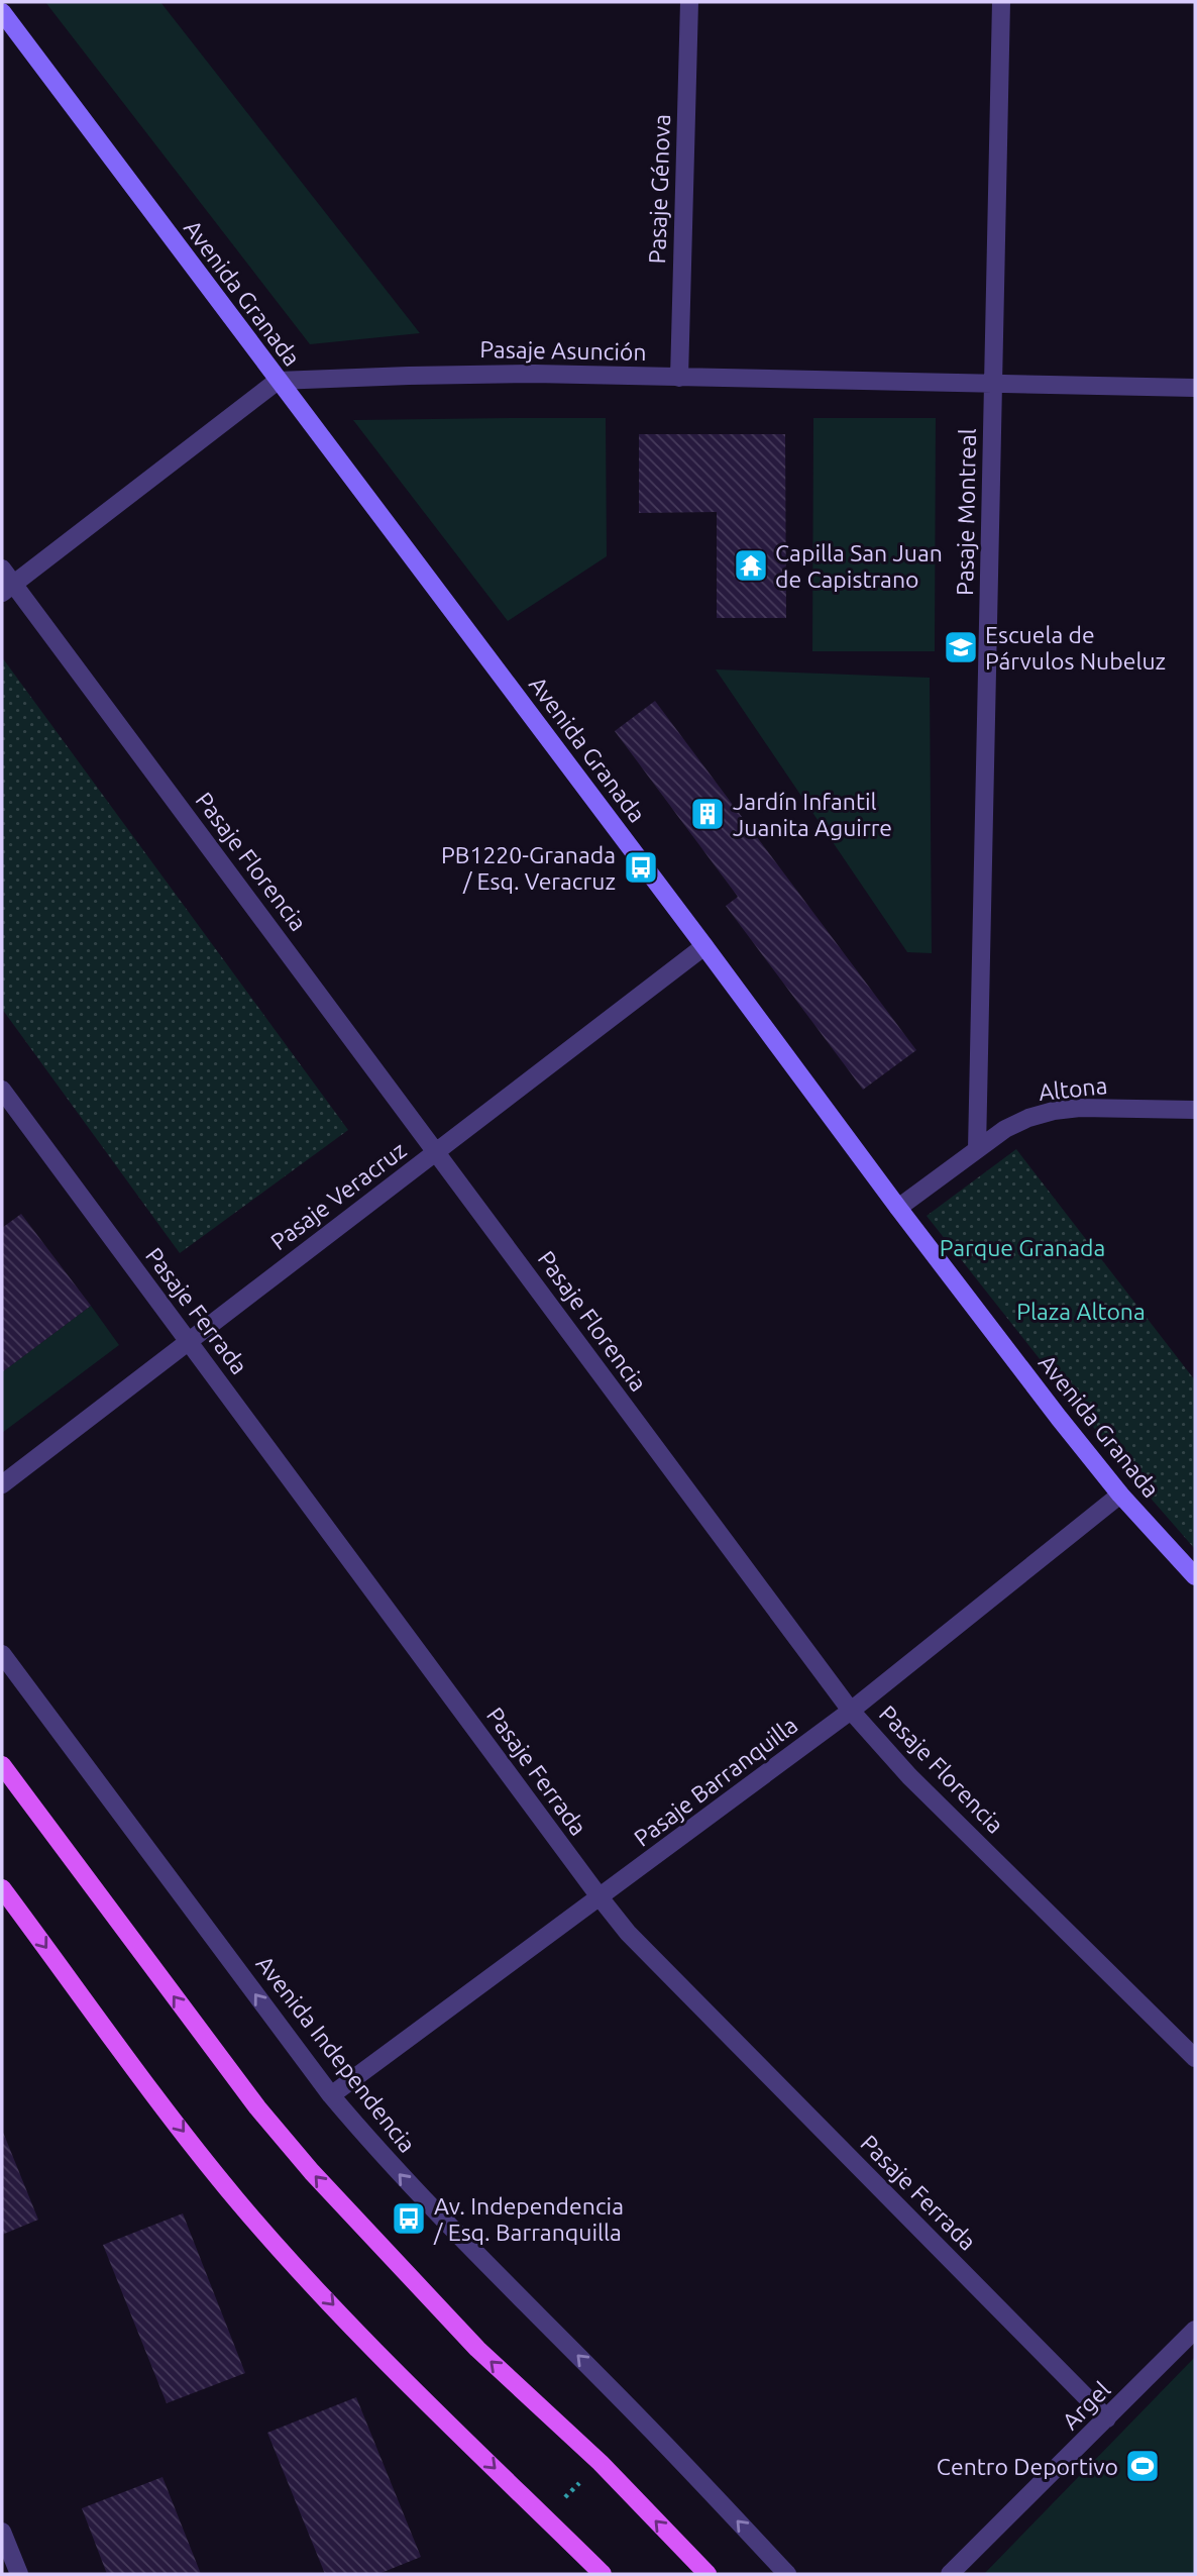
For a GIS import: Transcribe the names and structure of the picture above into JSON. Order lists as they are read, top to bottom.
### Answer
{
  "streets": {
    "street": [
      "Pasaje Génova",
      "Avenida Granada",
      "Pasaje Asunción",
      "Pasaje Montreal",
      "Pasaje Florencia",
      "Altona",
      "Pasaje Veracruz",
      "Pasaje Ferrada",
      "Pasaje Barranquilla",
      "Avenida Independencia",
      "Argel"
    ]
  },
  "crossings": [
    ["Pasaje Génova", "Pasaje Asunción"],
    ["Avenida Granada", "Pasaje Asunción"],
    ["Avenida Granada", "Altona"],
    ["Avenida Granada", "Pasaje Veracruz"],
    ["Avenida Granada", "Pasaje Barranquilla"],
    ["Pasaje Asunción", "Pasaje Montreal"],
    ["Pasaje Montreal", "Altona"],
    ["Pasaje Florencia", "Pasaje Veracruz"],
    ["Pasaje Florencia", "Pasaje Barranquilla"],
    ["Pasaje Veracruz", "Pasaje Ferrada"],
    ["Pasaje Ferrada", "Pasaje Barranquilla"],
    ["Pasaje Ferrada", "Argel"],
    ["Pasaje Barranquilla", "Avenida Independencia"]
  ],
  "one_way": ["Avenida Independencia"],
  "parks": ["Parque Granada", "Plaza Altona"],
  "places": {
    "temple": ["Capilla San Juan de Capistrano"],
    "school or university": ["Escuela de Párvulos Nubeluz"],
    "building": ["Jardín Infantil Juanita Aguirre"],
    "bus stop": ["PB1220-Granada / Esq. Veracruz", "Av. Independencia / Esq. Barranquilla"],
    "sports": ["Centro Deportivo"]
  }
}
